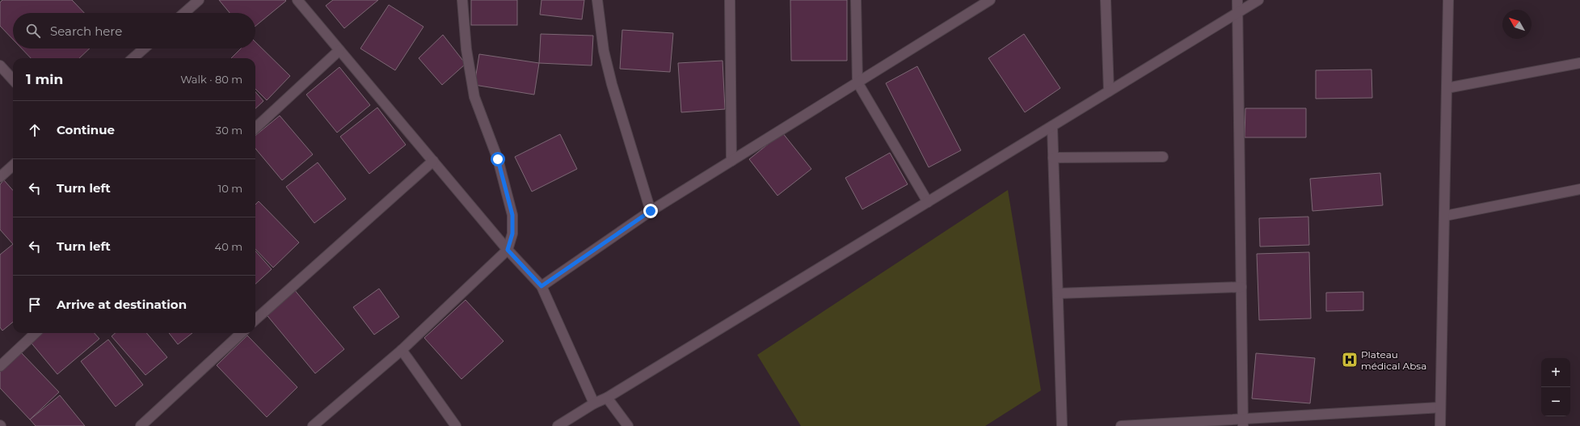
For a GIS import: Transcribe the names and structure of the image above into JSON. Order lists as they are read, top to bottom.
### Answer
{
  "places": {
    "hospital": ["Plateau médical Absa"]
  },
  "north": "top left",
  "page": {
    "search": "Search here",
    "heading": ["1 min", "Walk · 80 m"],
    "list": [
      ["Continue", "30 m"],
      ["Turn left", "10 m"],
      ["Turn left", "40 m"],
      "Arrive at destination"
    ],
    "map_buttons": ["+", "−"]
  }
}
